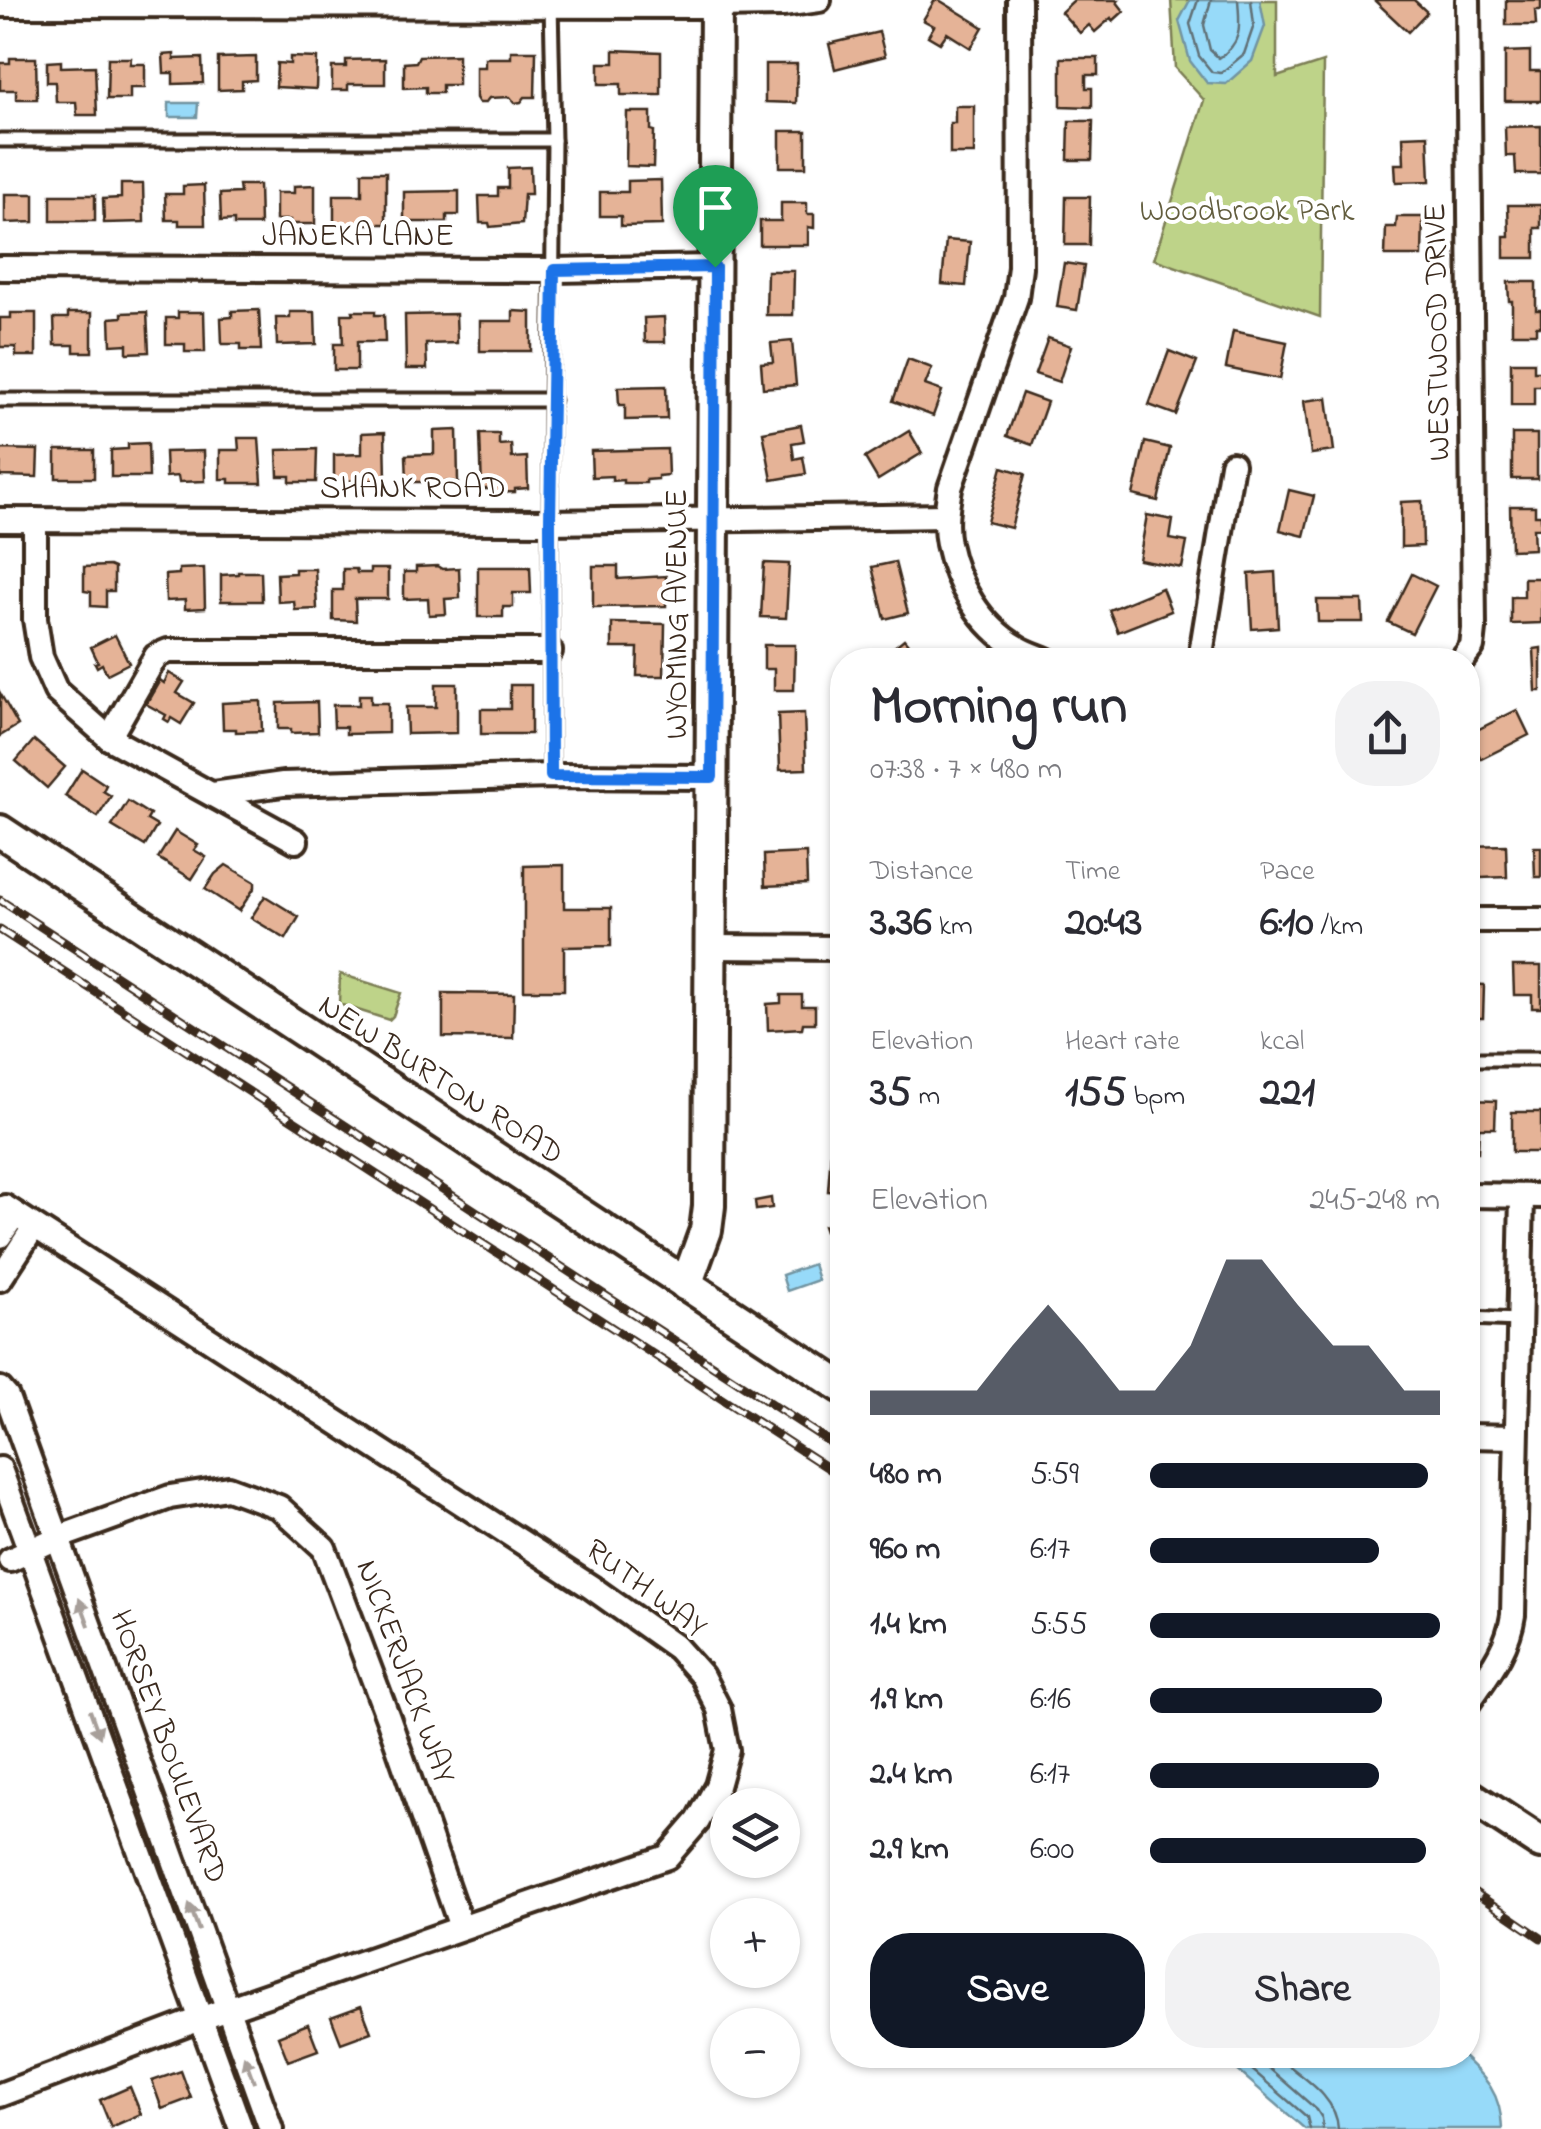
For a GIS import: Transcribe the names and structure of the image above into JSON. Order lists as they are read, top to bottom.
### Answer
{
  "streets": {
    "street": [
      "JANEKA LANE",
      "WESTWOOD DRIVE",
      "SHANK ROAD",
      "WYOMING AVENUE",
      "NEW BURTON ROAD",
      "RUTH WAY",
      "NICKERJACK WAY",
      "HORSEY BOULEVARD"
    ]
  },
  "crossings": [
    ["JANEKA LANE", "WYOMING AVENUE"],
    ["SHANK ROAD", "WYOMING AVENUE"],
    ["WYOMING AVENUE", "NEW BURTON ROAD"],
    ["RUTH WAY", "NICKERJACK WAY"],
    ["RUTH WAY", "HORSEY BOULEVARD"],
    ["NICKERJACK WAY", "HORSEY BOULEVARD"]
  ],
  "parks": ["Woodbrook Park"],
  "page": {
    "heading": ["Morning run", "07:38 · 7 × 480 m"],
    "stats": [
      ["Distance", "3.36 km"],
      ["Time", "20:43"],
      ["Pace", "6:10 /km"],
      ["Elevation", "35 m"],
      ["Heart rate", "155 bpm"],
      ["kcal", "221"]
    ],
    "chart": ["Elevation", "245–248 m"],
    "list": [
      {
        "name": "480 m",
        "note": "5:59"
      },
      {
        "name": "960 m",
        "note": "6:17"
      },
      {
        "name": "1.4 km",
        "note": "5:55"
      },
      {
        "name": "1.9 km",
        "note": "6:16"
      },
      {
        "name": "2.4 km",
        "note": "6:17"
      },
      {
        "name": "2.9 km",
        "note": "6:00"
      }
    ],
    "map_buttons": ["+", "−"],
    "buttons": ["Save", "Share"]
  }
}
